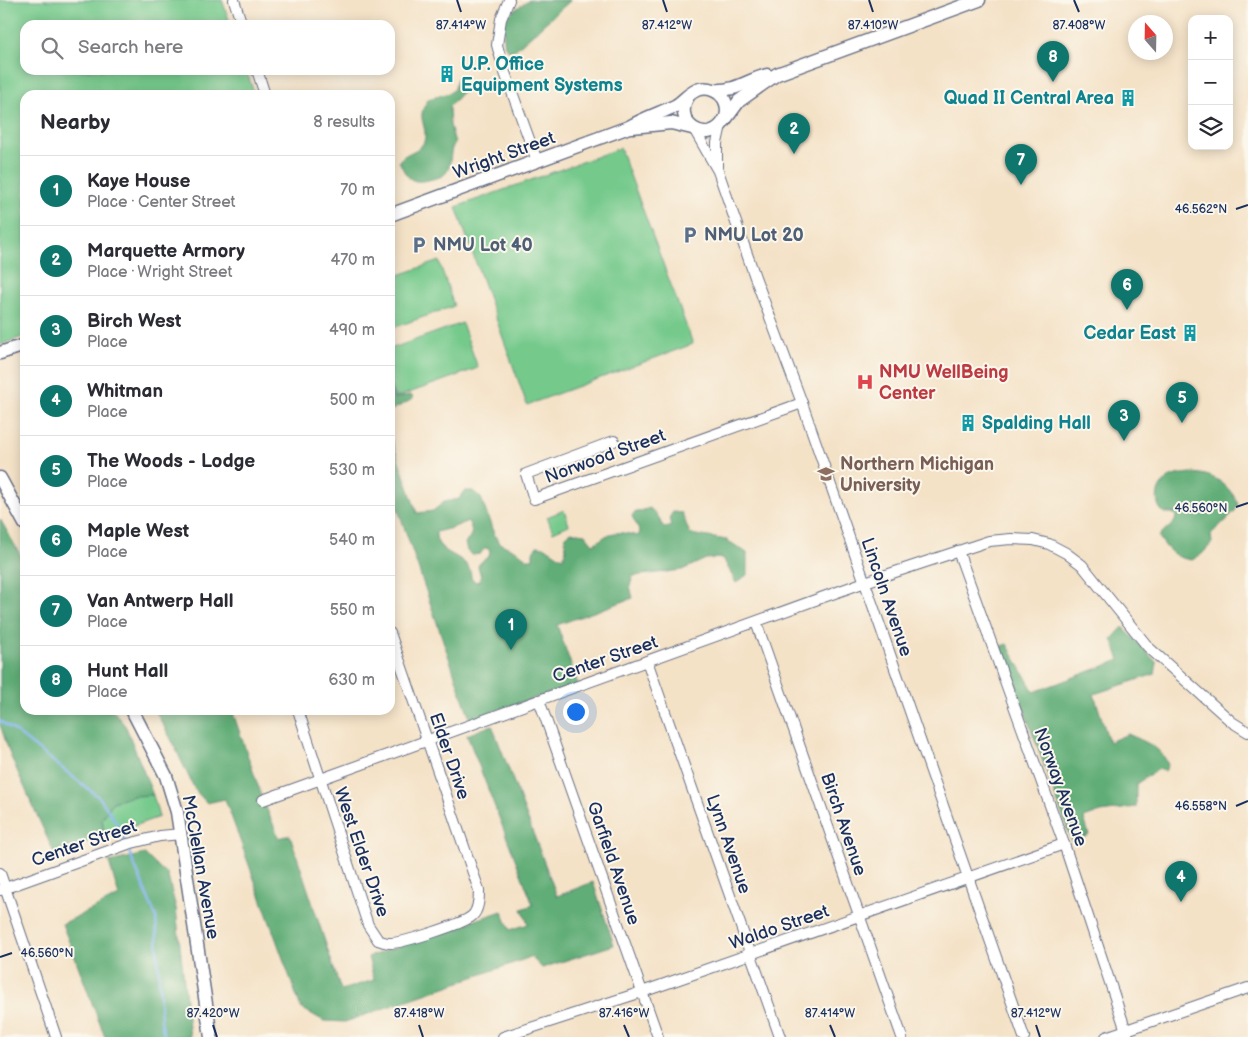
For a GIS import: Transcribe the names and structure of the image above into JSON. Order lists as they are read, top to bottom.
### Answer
{
  "streets": {
    "main road": ["Wright Street", "McClellan Avenue"],
    "street": [
      "Norwood Street",
      "Lincoln Avenue",
      "Center Street",
      "Elder Drive",
      "Norway Avenue",
      "Birch Avenue",
      "Lynn Avenue",
      "West Elder Drive",
      "Garfield Avenue",
      "Waldo Street"
    ]
  },
  "crossings": [
    ["Wright Street", "Lincoln Avenue"],
    ["Norwood Street", "Lincoln Avenue"],
    ["Lincoln Avenue", "Center Street"],
    ["Lincoln Avenue", "Waldo Street"],
    ["Center Street", "Elder Drive"],
    ["Center Street", "Norway Avenue"],
    ["Center Street", "Birch Avenue"],
    ["Center Street", "Lynn Avenue"],
    ["Center Street", "West Elder Drive"],
    ["Center Street", "Garfield Avenue"],
    ["Center Street", "McClellan Avenue"],
    ["Elder Drive", "West Elder Drive"],
    ["Norway Avenue", "Waldo Street"],
    ["Birch Avenue", "Waldo Street"],
    ["Lynn Avenue", "Waldo Street"],
    ["Garfield Avenue", "Waldo Street"]
  ],
  "places": {
    "building": [
      "U.P. Office Equipment Systems",
      "Quad II Central Area",
      "Cedar East",
      "Spalding Hall"
    ],
    "parking": ["NMU Lot 20", "NMU Lot 40"],
    "hospital": ["NMU WellBeing Center"],
    "school or university": ["Northern Michigan University"]
  },
  "north": "top",
  "page": {
    "map_buttons": ["+", "−"],
    "search": "Search here",
    "pins": [
      "8",
      "2",
      "7",
      "6",
      "5",
      "3",
      "1",
      "4"
    ],
    "heading": ["Nearby", "8 results"],
    "list": [
      {
        "mark": "1",
        "name": "Kaye House",
        "note": "Place · Center Street",
        "value": "70 m"
      },
      {
        "mark": "2",
        "name": "Marquette Armory",
        "note": "Place · Wright Street",
        "value": "470 m"
      },
      {
        "mark": "3",
        "name": "Birch West",
        "note": "Place",
        "value": "490 m"
      },
      {
        "mark": "4",
        "name": "Whitman",
        "note": "Place",
        "value": "500 m"
      },
      {
        "mark": "5",
        "name": "The Woods - Lodge",
        "note": "Place",
        "value": "530 m"
      },
      {
        "mark": "6",
        "name": "Maple West",
        "note": "Place",
        "value": "540 m"
      },
      {
        "mark": "7",
        "name": "Van Antwerp Hall",
        "note": "Place",
        "value": "550 m"
      },
      {
        "mark": "8",
        "name": "Hunt Hall",
        "note": "Place",
        "value": "630 m"
      }
    ]
  },
  "coordinates": [
    "87.408°W",
    "87.414°W",
    "87.412°W",
    "87.410°W",
    "46.562°N",
    "46.560°N",
    "46.558°N",
    "87.420°W",
    "87.418°W",
    "87.416°W"
  ]
}
